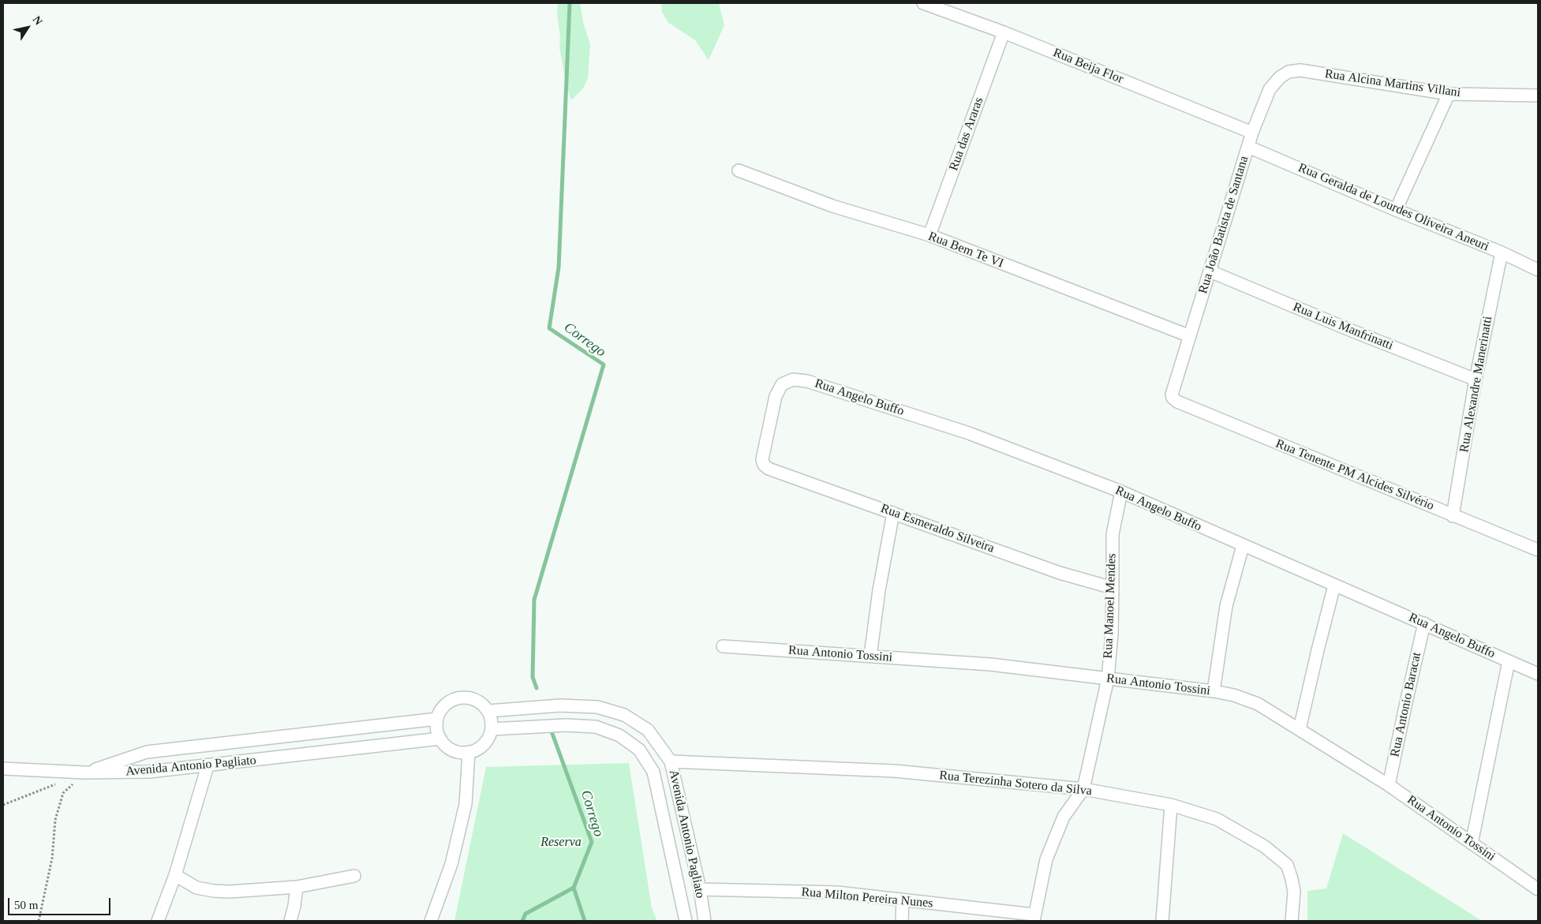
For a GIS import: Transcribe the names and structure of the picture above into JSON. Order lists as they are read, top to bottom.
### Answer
{
  "streets": {
    "street": [
      "Rua Beija Flor",
      "Rua Alcina Martins Villani",
      "Rua das Araras",
      "Rua Geralda de Lourdes Oliveira Aneuri",
      "Rua João Batista de Santana",
      "Rua Bem Te VI",
      "Rua Luis Manfrinatti",
      "Rua Alexandre Manerinatti",
      "Rua Angelo Buffo",
      "Rua Tenente PM Alcides Silvério",
      "Rua Esmeraldo Silveira",
      "Rua Manoel Mendes",
      "Rua Antonio Tossini",
      "Rua Antonio Baracat",
      "Avenida Antonio Pagliato",
      "Rua Terezinha Sotero da Silva",
      "Rua Milton Pereira Nunes"
    ]
  },
  "crossings": [
    ["Rua Beija Flor", "Rua das Araras"],
    ["Rua Beija Flor", "Rua João Batista de Santana"],
    ["Rua Alcina Martins Villani", "Rua João Batista de Santana"],
    ["Rua das Araras", "Rua Bem Te VI"],
    ["Rua Geralda de Lourdes Oliveira Aneuri", "Rua João Batista de Santana"],
    ["Rua Geralda de Lourdes Oliveira Aneuri", "Rua Alexandre Manerinatti"],
    ["Rua João Batista de Santana", "Rua Bem Te VI"],
    ["Rua João Batista de Santana", "Rua Luis Manfrinatti"],
    ["Rua João Batista de Santana", "Rua Tenente PM Alcides Silvério"],
    ["Rua Luis Manfrinatti", "Rua Alexandre Manerinatti"],
    ["Rua Alexandre Manerinatti", "Rua Tenente PM Alcides Silvério"],
    ["Rua Angelo Buffo", "Rua Esmeraldo Silveira"],
    ["Rua Angelo Buffo", "Rua Manoel Mendes"],
    ["Rua Angelo Buffo", "Rua Antonio Baracat"],
    ["Rua Esmeraldo Silveira", "Rua Manoel Mendes"],
    ["Rua Manoel Mendes", "Rua Antonio Tossini"],
    ["Rua Manoel Mendes", "Rua Terezinha Sotero da Silva"],
    ["Rua Manoel Mendes", "Rua Milton Pereira Nunes"],
    ["Rua Antonio Tossini", "Rua Antonio Baracat"],
    ["Avenida Antonio Pagliato", "Rua Terezinha Sotero da Silva"],
    ["Avenida Antonio Pagliato", "Rua Milton Pereira Nunes"]
  ],
  "water": ["Corrego"],
  "parks": ["Reserva"],
  "scale_bar": "50 m",
  "north": "top right"
}
